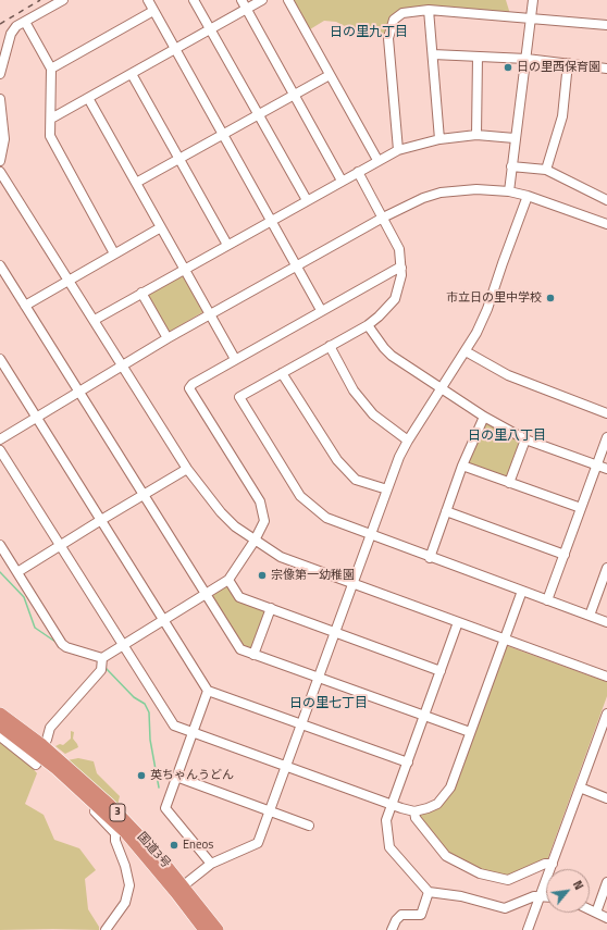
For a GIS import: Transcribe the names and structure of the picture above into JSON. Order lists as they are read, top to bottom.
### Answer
{
  "streets": {
    "highway": ["3", "国道3号"]
  },
  "districts": ["日の里九丁目", "日の里八丁目", "日の里七丁目"],
  "places": [
    "日の里西保育園",
    "市立日の里中学校",
    "宗像第一幼稚園",
    "英ちゃんうどん",
    "Eneos"
  ],
  "north": "top right"
}
